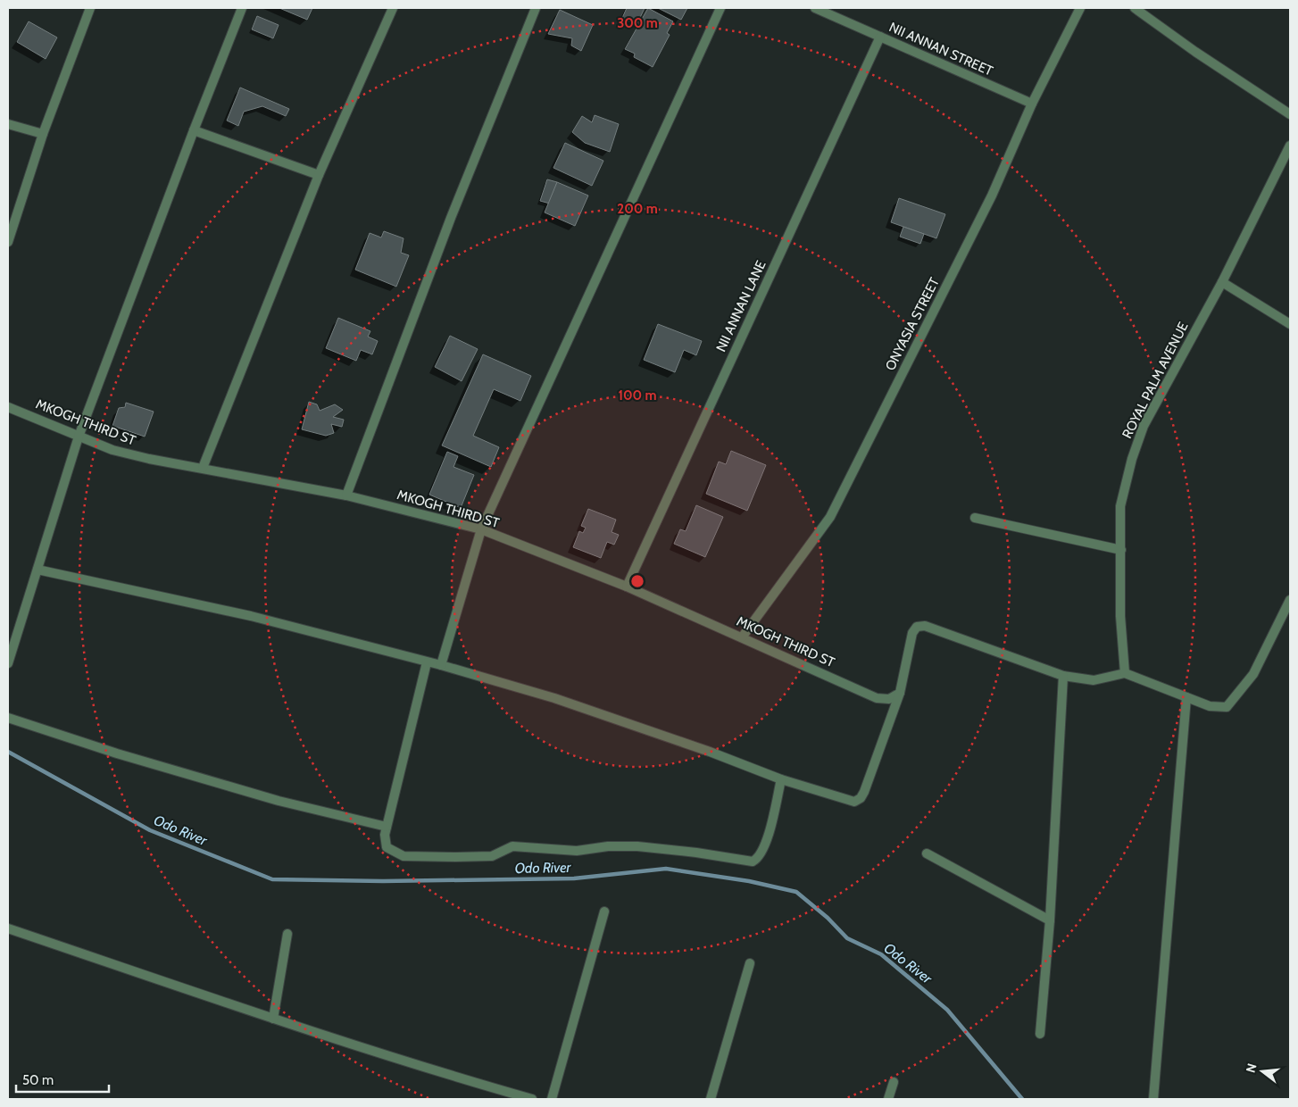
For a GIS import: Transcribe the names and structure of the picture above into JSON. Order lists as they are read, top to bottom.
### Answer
{
  "streets": {
    "street": [
      "NII ANNAN STREET",
      "NII ANNAN LANE",
      "ONYASIA STREET",
      "ROYAL PALM AVENUE",
      "MKOGH THIRD ST"
    ]
  },
  "crossings": [
    ["NII ANNAN STREET", "NII ANNAN LANE"],
    ["NII ANNAN STREET", "ONYASIA STREET"],
    ["NII ANNAN LANE", "MKOGH THIRD ST"],
    ["ONYASIA STREET", "MKOGH THIRD ST"]
  ],
  "water": ["Odo River"],
  "scale_bar": "50 m",
  "north": "left",
  "rings": ["300 m", "200 m", "100 m"]
}
